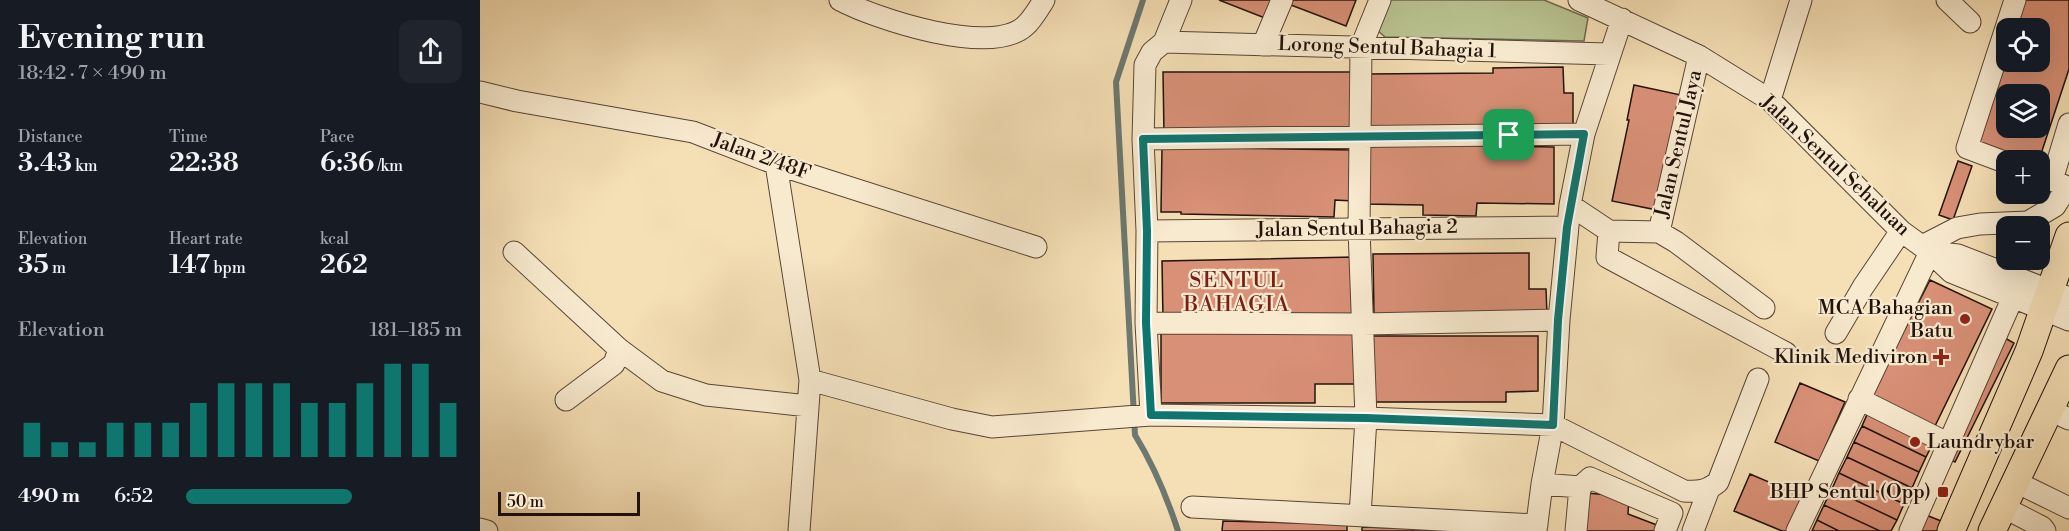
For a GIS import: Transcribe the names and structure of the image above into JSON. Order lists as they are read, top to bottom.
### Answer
{
  "streets": {
    "street": [
      "Lorong Sentul Bahagia 1",
      "Jalan Sentul Jaya",
      "Jalan 2/48F",
      "Jalan Sentul Sehaluan",
      "Jalan Sentul Bahagia 2"
    ]
  },
  "crossings": [
    ["Jalan Sentul Jaya", "Jalan Sentul Sehaluan"]
  ],
  "districts": ["SENTUL BAHAGIA"],
  "places": {
    "other": ["MCA Bahagian Batu", "Laundrybar"],
    "health": ["Klinik Mediviron"],
    "transit": ["BHP Sentul (Opp)"]
  },
  "scale_bar": "50 m",
  "page": {
    "heading": ["Evening run", "18:42 · 7 × 490 m"],
    "map_buttons": ["+", "−"],
    "stats": [
      ["Distance", "3.43 km"],
      ["Time", "22:38"],
      ["Pace", "6:36 /km"],
      ["Elevation", "35 m"],
      ["Heart rate", "147 bpm"],
      ["kcal", "262"]
    ],
    "chart": ["Elevation", "181–185 m"],
    "list": [
      {
        "name": "490 m",
        "note": "6:52"
      }
    ],
    "scale": "50 m"
  }
}
